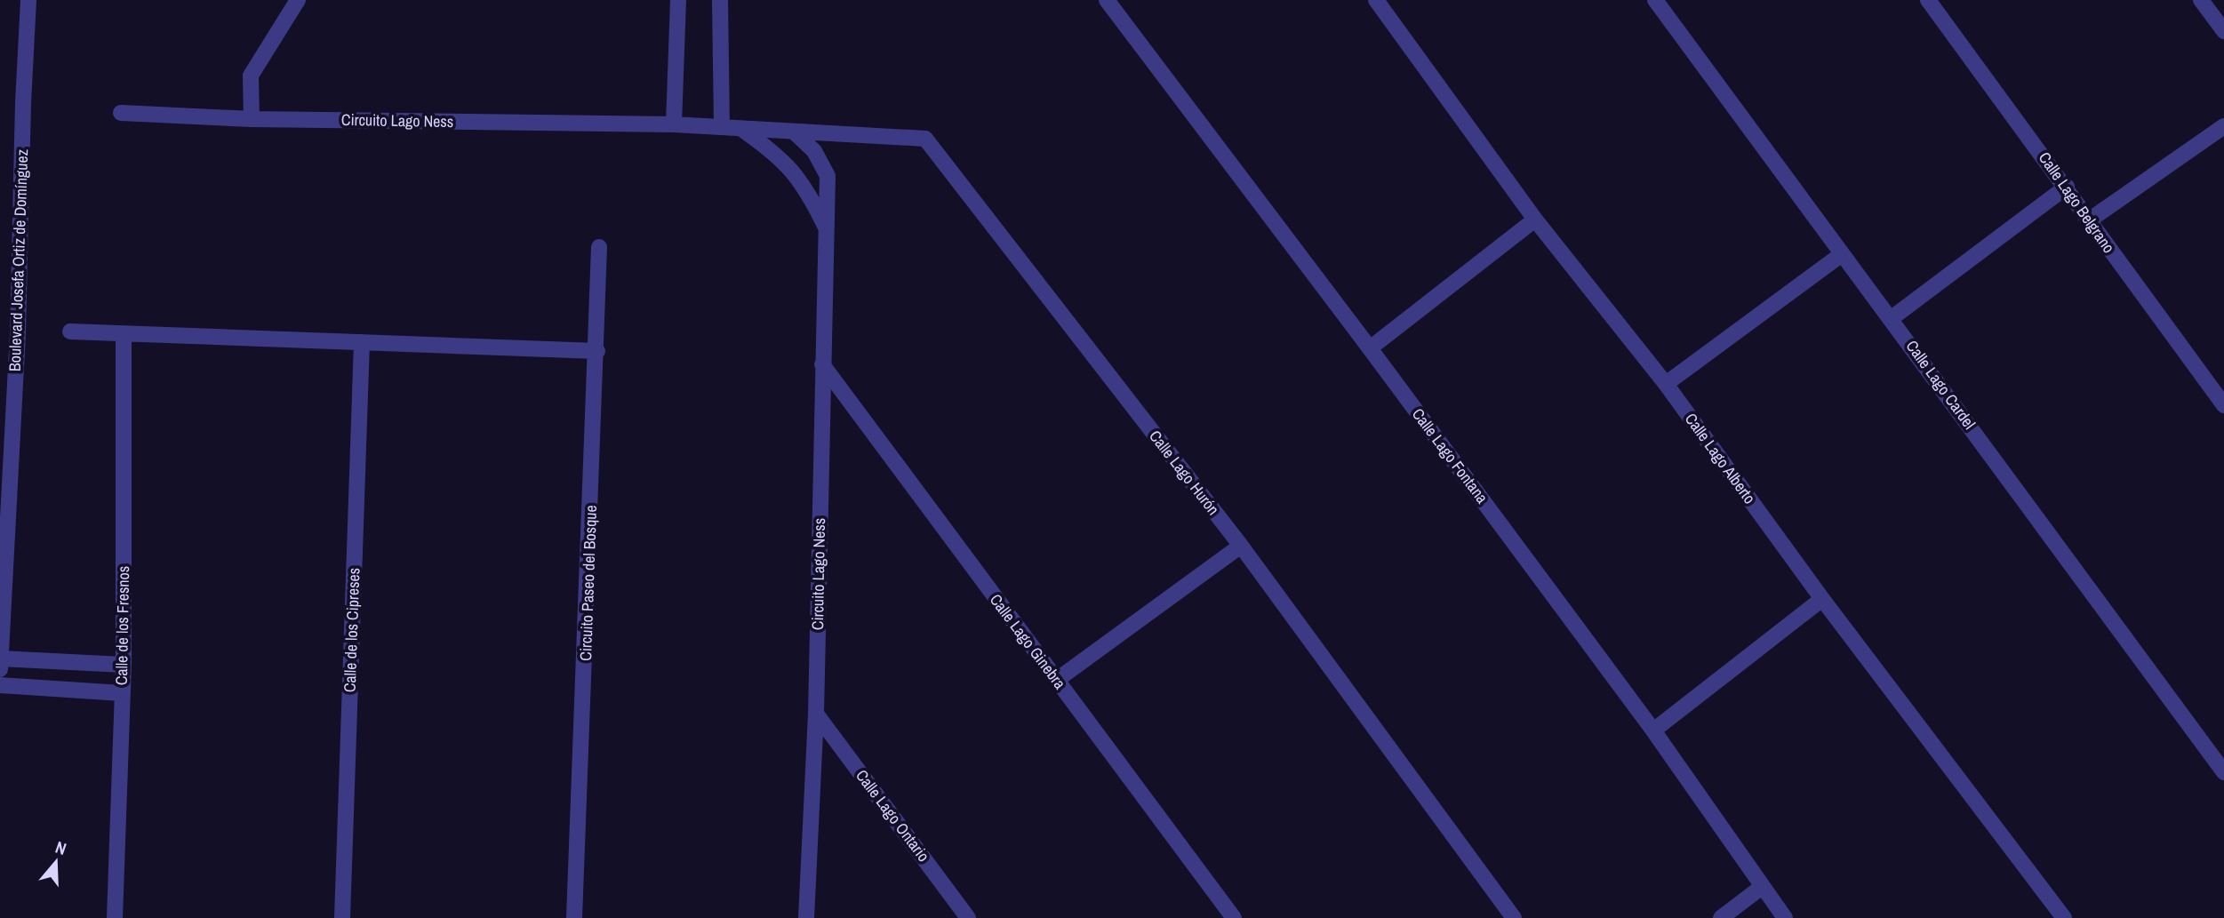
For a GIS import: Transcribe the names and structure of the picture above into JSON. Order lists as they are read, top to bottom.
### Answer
{
  "streets": {
    "street": [
      "Circuito Lago Ness",
      "Calle Lago Belgrano",
      "Boulevard Josefa Ortiz de Domínguez",
      "Calle Lago Cardel",
      "Calle Lago Fontana",
      "Calle Lago Alberto",
      "Calle Lago Hurón",
      "Circuito Paseo del Bosque",
      "Calle de los Fresnos",
      "Calle de los Cipreses",
      "Calle Lago Ginebra",
      "Calle Lago Ontario"
    ]
  },
  "crossings": [
    ["Circuito Lago Ness", "Calle Lago Hurón"],
    ["Circuito Lago Ness", "Calle Lago Ginebra"],
    ["Circuito Lago Ness", "Calle Lago Ontario"]
  ],
  "north": "top"
}
